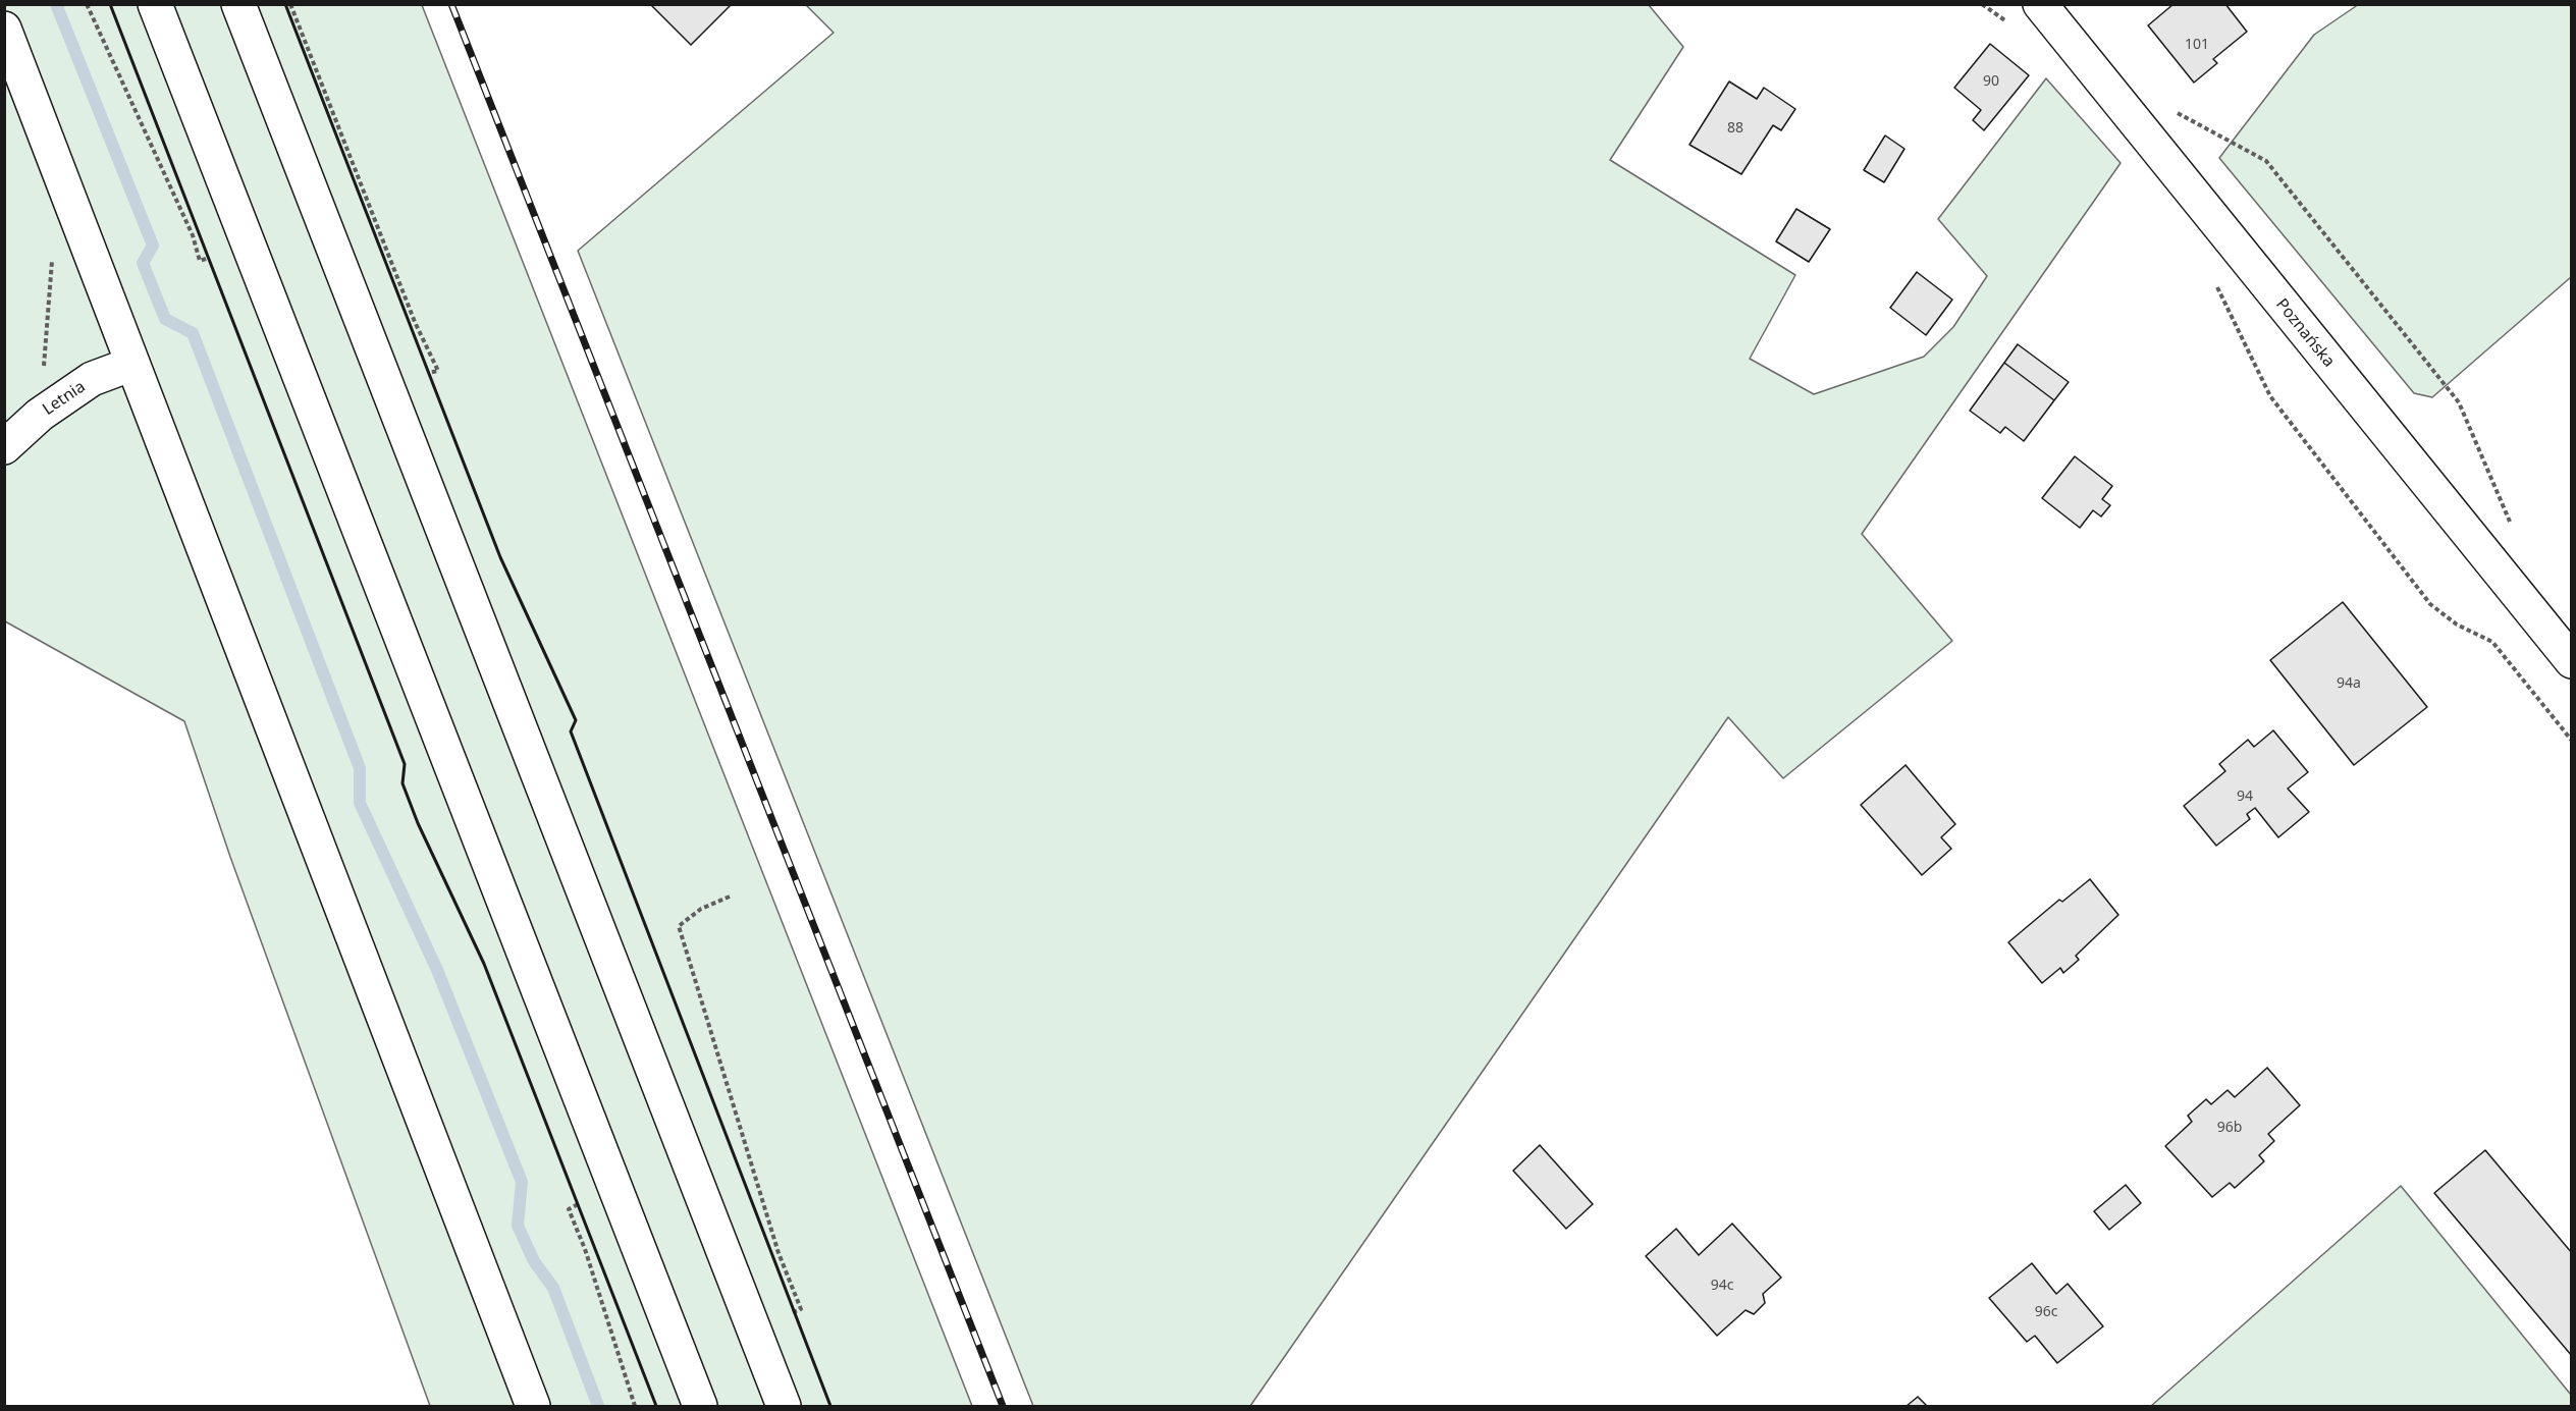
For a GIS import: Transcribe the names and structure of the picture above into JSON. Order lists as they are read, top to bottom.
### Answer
{
  "streets": {
    "main road": ["Poznańska", "Letnia"]
  },
  "house_numbers": [
    "101",
    "90",
    "88",
    "94a",
    "94",
    "96b",
    "94c",
    "96c"
  ]
}
